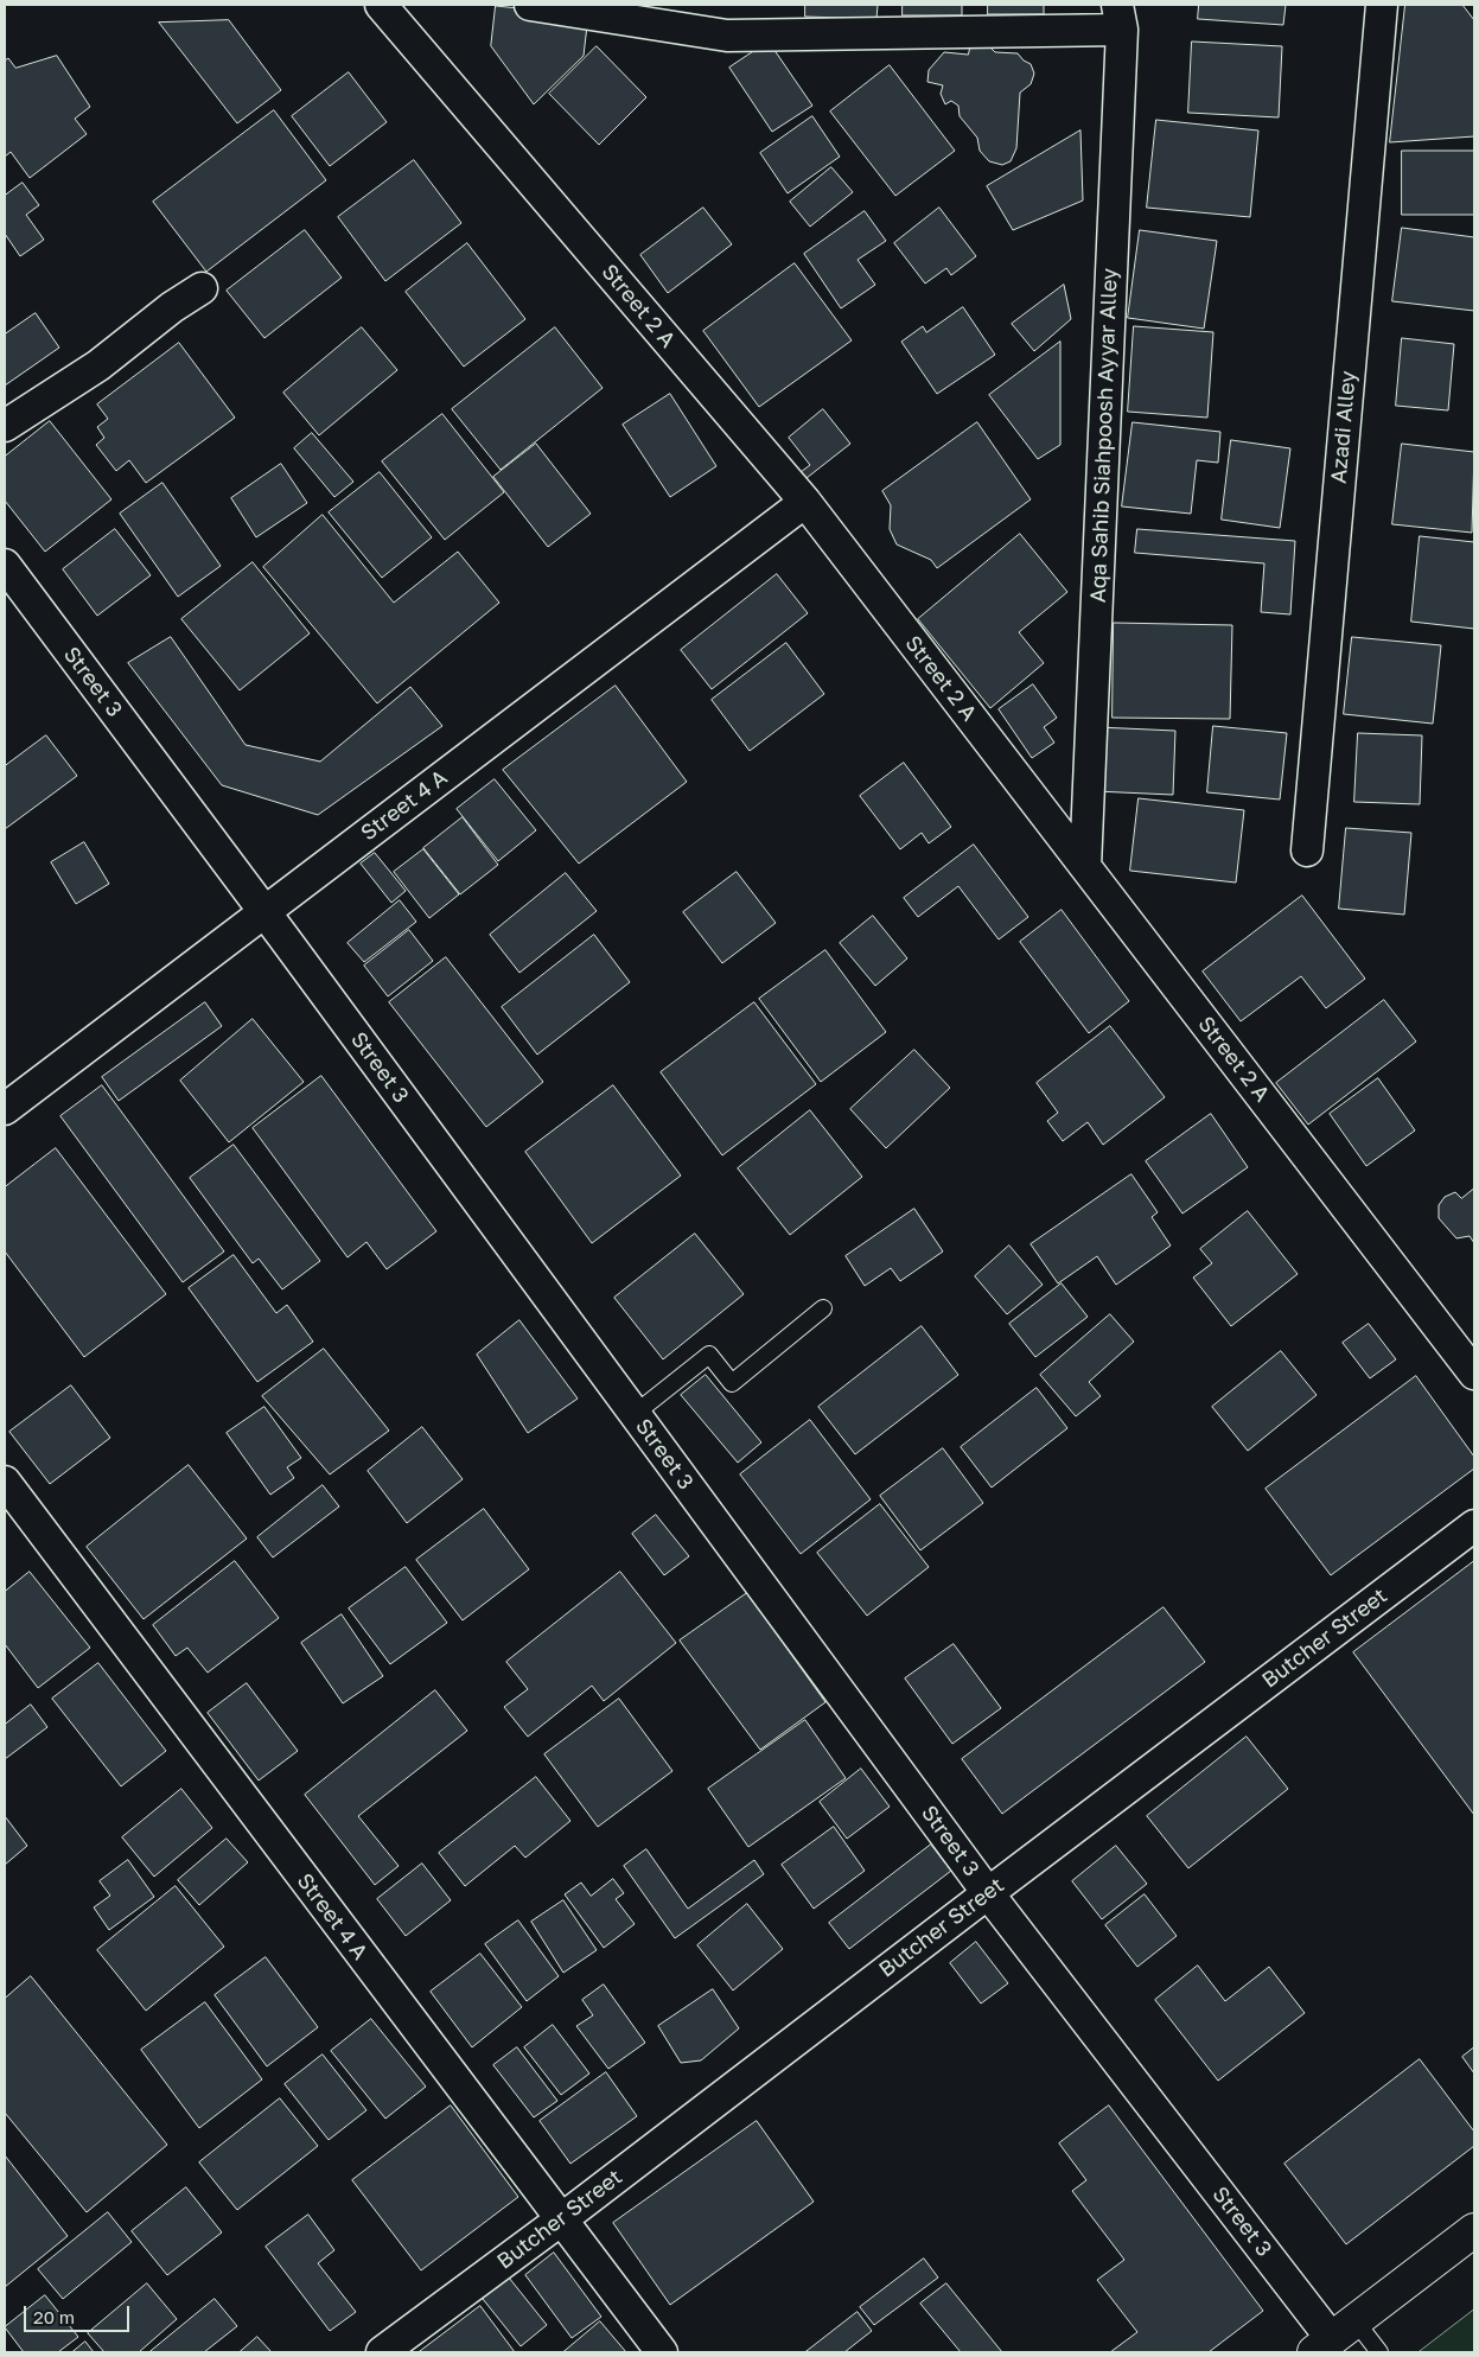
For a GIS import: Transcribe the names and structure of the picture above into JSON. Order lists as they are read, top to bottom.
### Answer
{
  "streets": {
    "street": [
      "Street 2 A",
      "Azadi Alley",
      "Aqa Sahib Siahpoosh Ayyar Alley",
      "Street 3",
      "Street 4 A",
      "Butcher Street"
    ]
  },
  "crossings": [
    ["Street 2 A", "Aqa Sahib Siahpoosh Ayyar Alley"],
    ["Street 2 A", "Street 4 A"],
    ["Street 3", "Street 4 A"],
    ["Street 3", "Butcher Street"],
    ["Street 4 A", "Butcher Street"]
  ],
  "scale_bar": "20 m"
}
